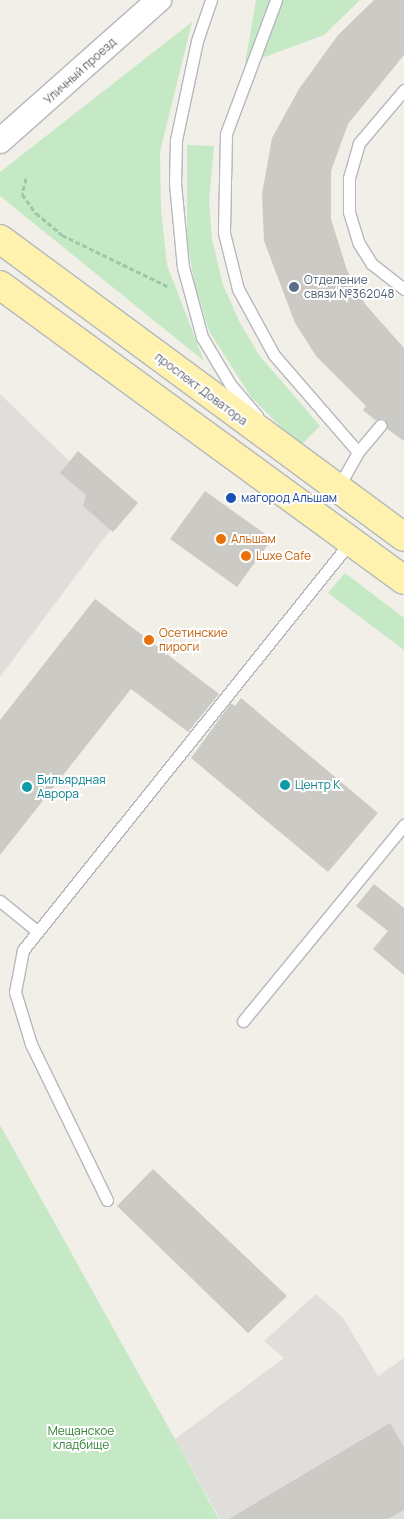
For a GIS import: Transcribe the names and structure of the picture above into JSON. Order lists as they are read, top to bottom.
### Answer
{
  "streets": {
    "main road": ["проспект Доватора"],
    "street": ["Уличный проезд"]
  },
  "parks": ["Мещанское кладбище"],
  "places": [
    "Отделение связи №362048",
    "магород Альшам",
    "Альшам",
    "Luxe Cafe",
    "Осетинские пироги",
    "Центр К",
    "Бильярдная Аврора"
  ]
}
